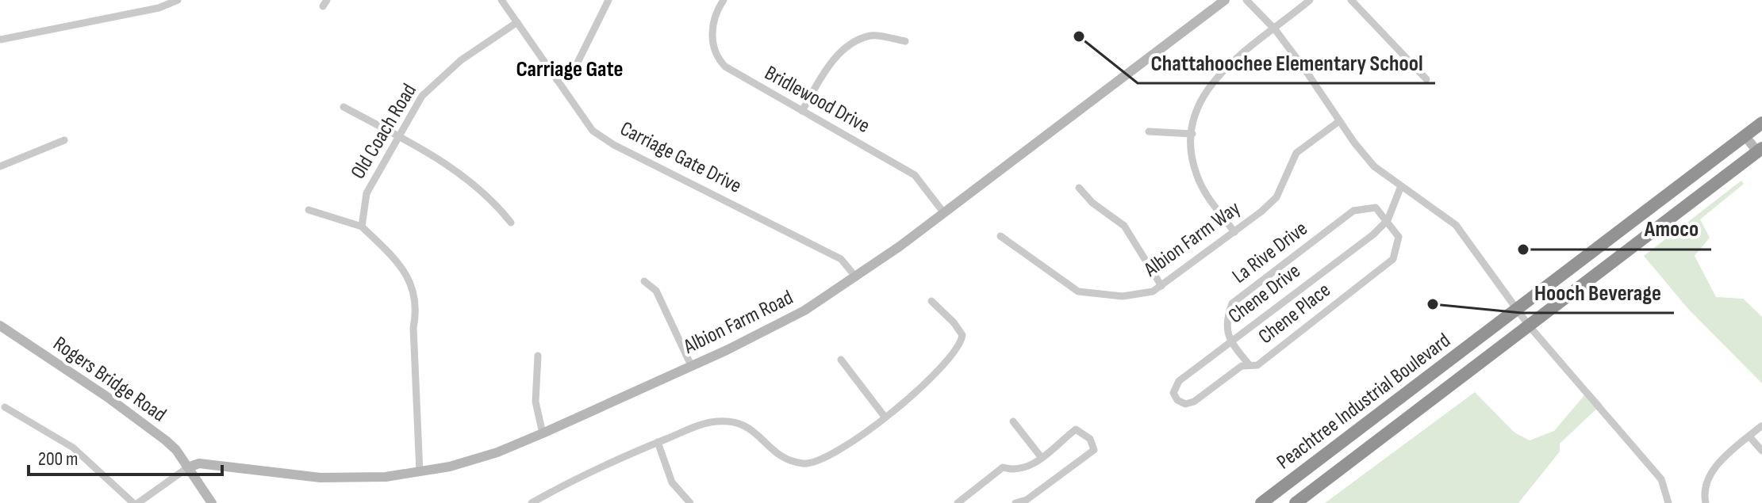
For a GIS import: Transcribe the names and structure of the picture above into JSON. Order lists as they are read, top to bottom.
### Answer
{
  "streets": {
    "highway": ["Peachtree Industrial Boulevard"],
    "street": [
      "Bridlewood Drive",
      "Old Coach Road",
      "Carriage Gate Drive",
      "Albion Farm Way",
      "La Rive Drive",
      "Chene Drive",
      "Chene Place",
      "Albion Farm Road",
      "Rogers Bridge Road"
    ]
  },
  "crossings": [
    ["Bridlewood Drive", "Albion Farm Road"],
    ["Old Coach Road", "Carriage Gate Drive"],
    ["Carriage Gate Drive", "Albion Farm Road"],
    ["La Rive Drive", "Chene Drive"],
    ["La Rive Drive", "Chene Place"],
    ["Chene Drive", "Chene Place"],
    ["Albion Farm Road", "Rogers Bridge Road"]
  ],
  "districts": ["Carriage Gate"],
  "places": ["Chattahoochee Elementary School", "Amoco", "Hooch Beverage"],
  "scale_bar": "200 m"
}
